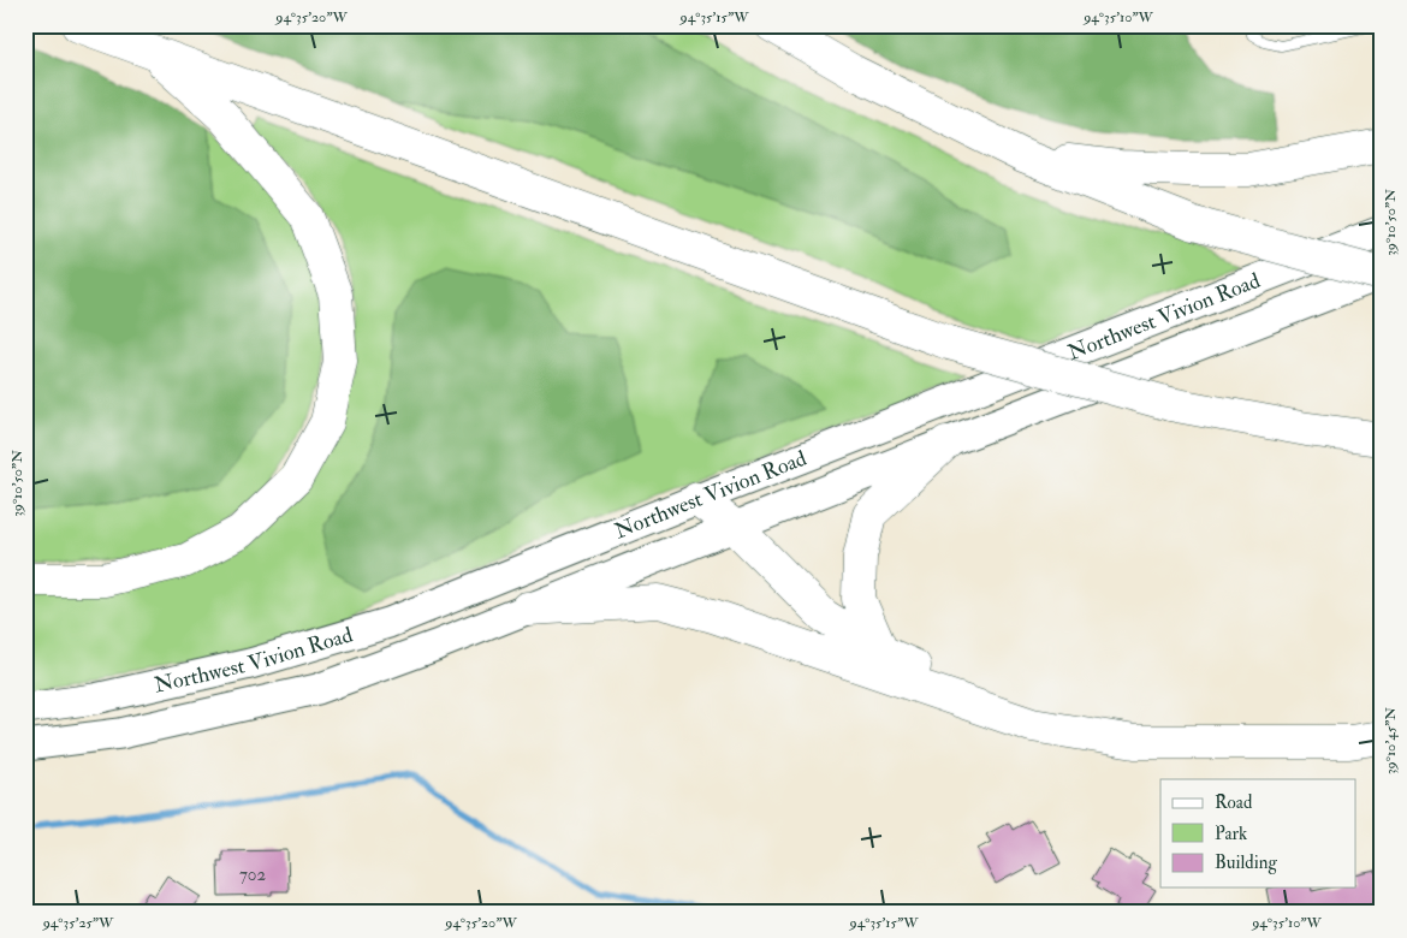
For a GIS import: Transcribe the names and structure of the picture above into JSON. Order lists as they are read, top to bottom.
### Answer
{
  "streets": {
    "main road": ["Northwest Vivion Road"]
  },
  "house_numbers": ["702"],
  "legend": ["Road", "Park", "Building"],
  "coordinates": [
    "94°35'20\"W",
    "94°35'15\"W",
    "94°35'10\"W",
    "39°10'50\"N",
    "39°10'45\"N",
    "94°35'25\"W"
  ]
}
